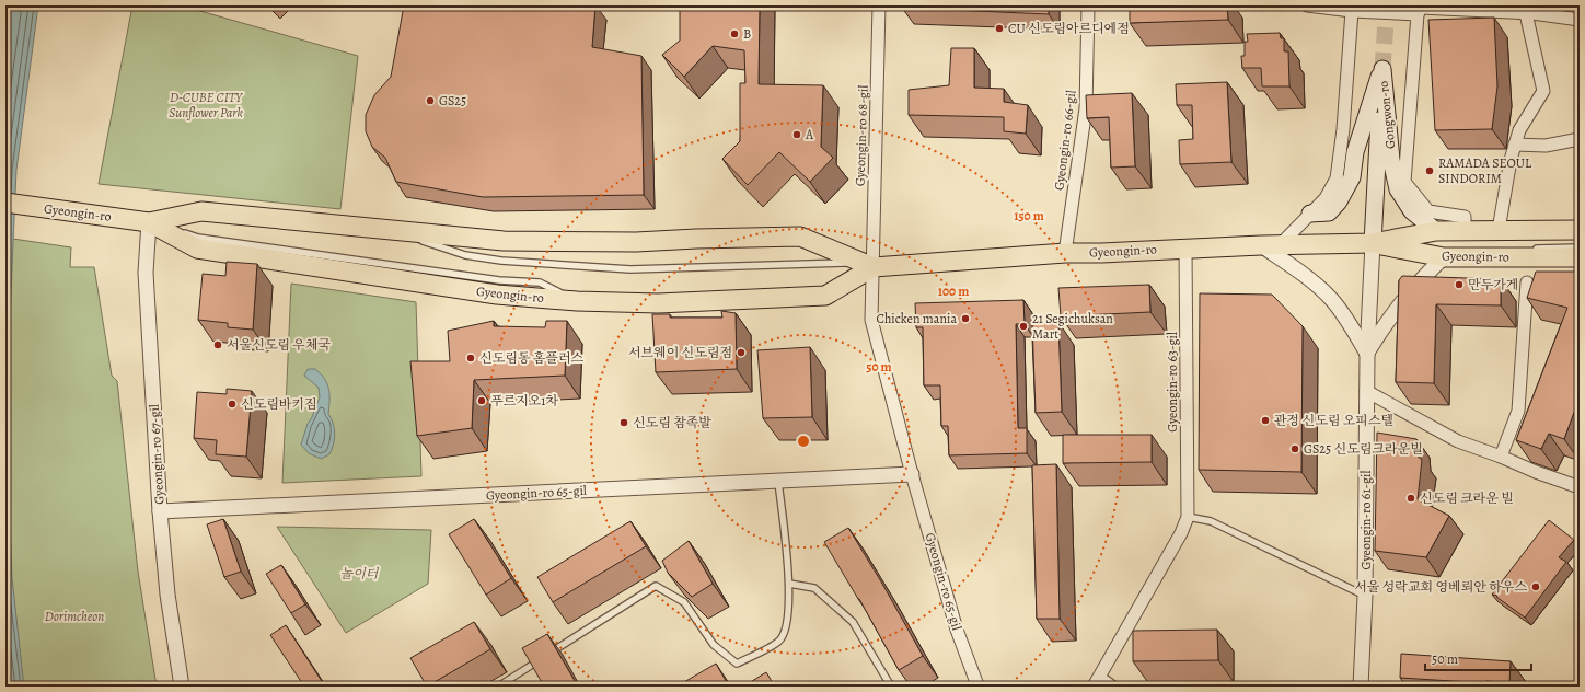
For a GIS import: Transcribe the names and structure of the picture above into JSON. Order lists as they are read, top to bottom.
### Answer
{
  "streets": {
    "main road": ["Gongwon-ro", "Gyeongin-ro"],
    "street": [
      "Gyeongin-ro 68-gil",
      "Gyeongin-ro 66-gil",
      "Gyeongin-ro 63-gil",
      "Gyeongin-ro 67-gil",
      "Gyeongin-ro 65-gil",
      "Gyeongin-ro 61-gil"
    ]
  },
  "crossings": [
    ["Gongwon-ro", "Gyeongin-ro"],
    ["Gyeongin-ro 68-gil", "Gyeongin-ro"],
    ["Gyeongin-ro 68-gil", "Gyeongin-ro 65-gil"],
    ["Gyeongin-ro 66-gil", "Gyeongin-ro"],
    ["Gyeongin-ro", "Gyeongin-ro 63-gil"],
    ["Gyeongin-ro", "Gyeongin-ro 67-gil"],
    ["Gyeongin-ro", "Gyeongin-ro 65-gil"],
    ["Gyeongin-ro", "Gyeongin-ro 61-gil"],
    ["Gyeongin-ro 67-gil", "Gyeongin-ro 65-gil"]
  ],
  "parks": ["D-CUBE CITY Sunflower Park", "놀이터", "Dorimcheon"],
  "places": [
    "CU 신도림아르디에점",
    "B",
    "GS25",
    "A",
    "RAMADA SEOUL SINDORIM",
    "만두가게",
    "Chicken mania",
    "21 Segichuksan Mart",
    "서울신도림 우체국",
    "서브웨이 신도림점",
    "신도림동 홈플러스",
    "푸르지오1차",
    "신도림바키짐",
    "관정 신도림 오피스텔",
    "신도림 참족발",
    "GS25 신도림크라운빌",
    "신도림 크라운 빌",
    "서울 성락교회 영베뢰안 하우스"
  ],
  "scale_bar": "50 m",
  "rings": ["150 m", "100 m", "50 m"]
}
